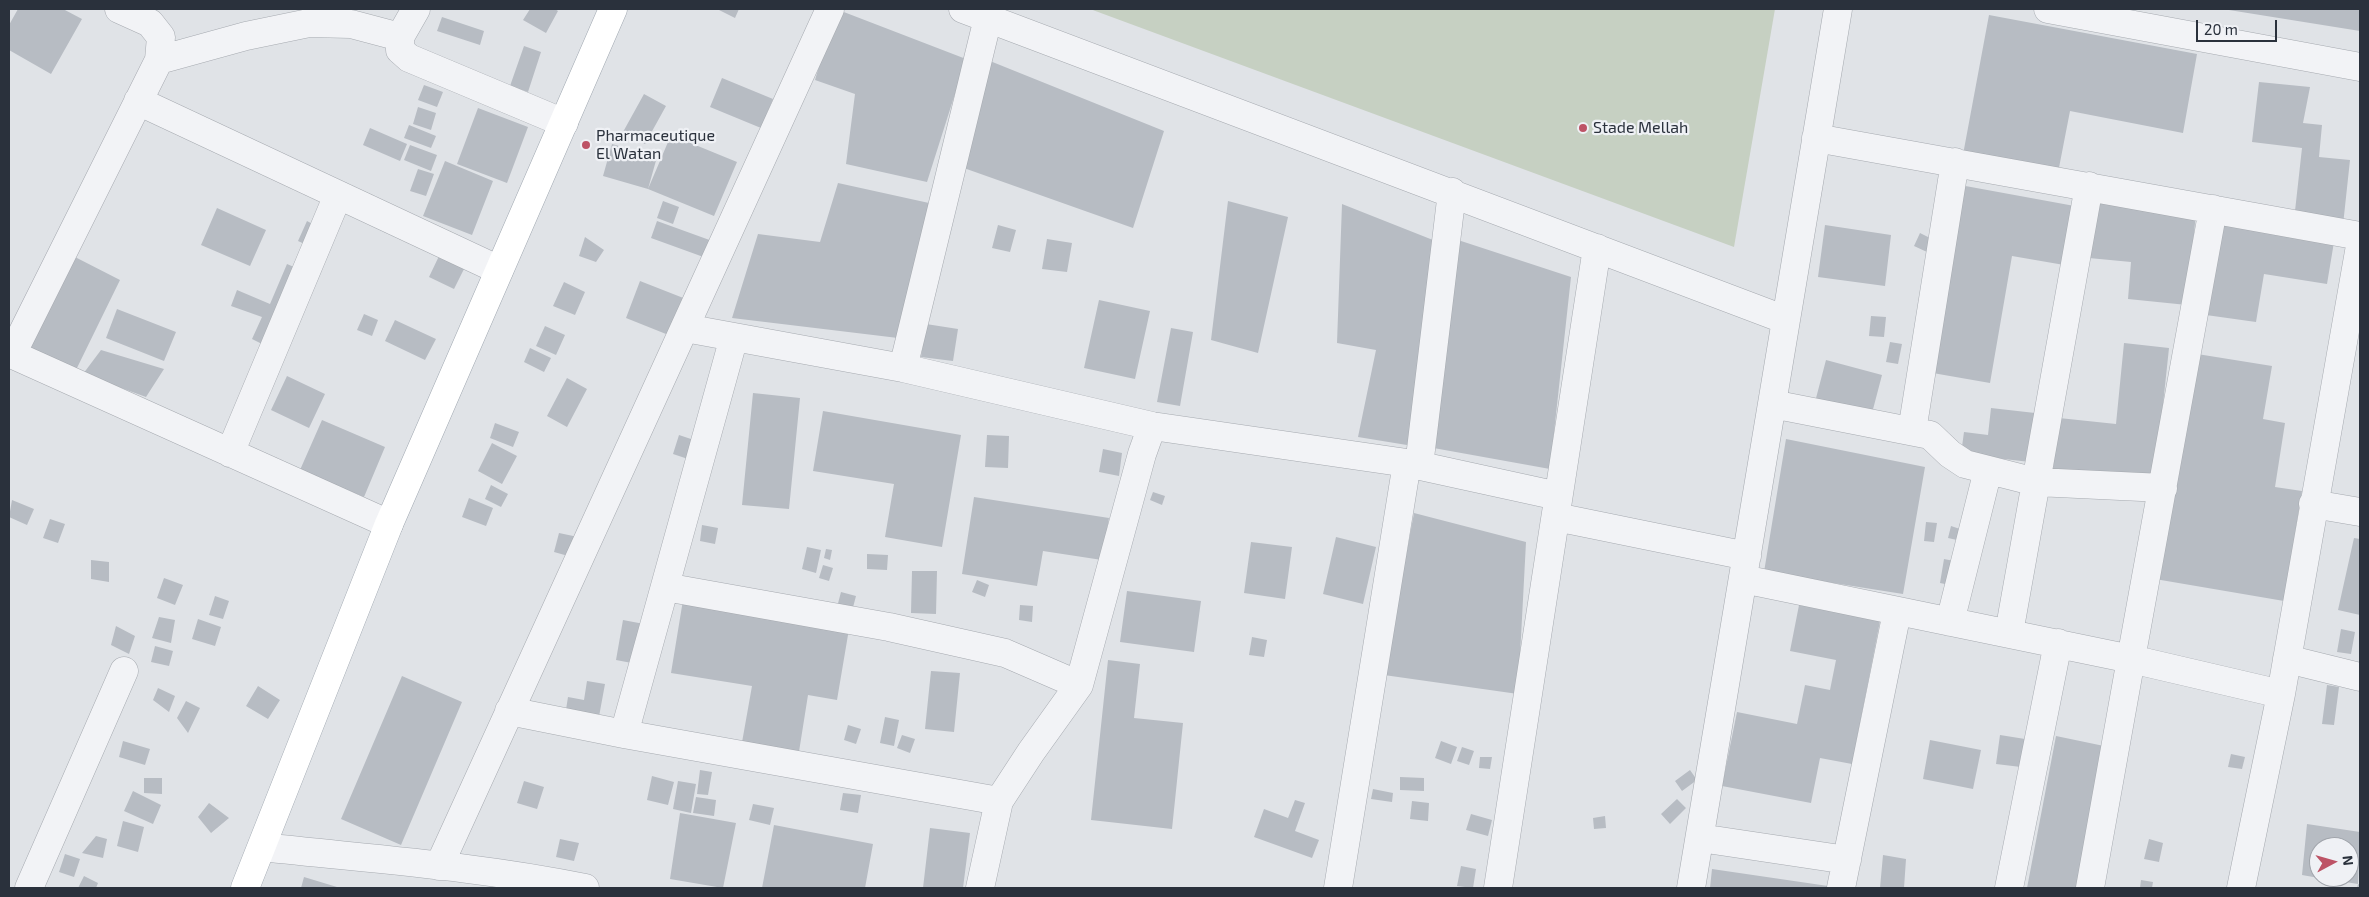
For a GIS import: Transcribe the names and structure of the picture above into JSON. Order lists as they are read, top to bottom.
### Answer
{
  "places": ["Stade Mellah", "Pharmaceutique El Watan"],
  "scale_bar": "20 m",
  "north": "right"
}
